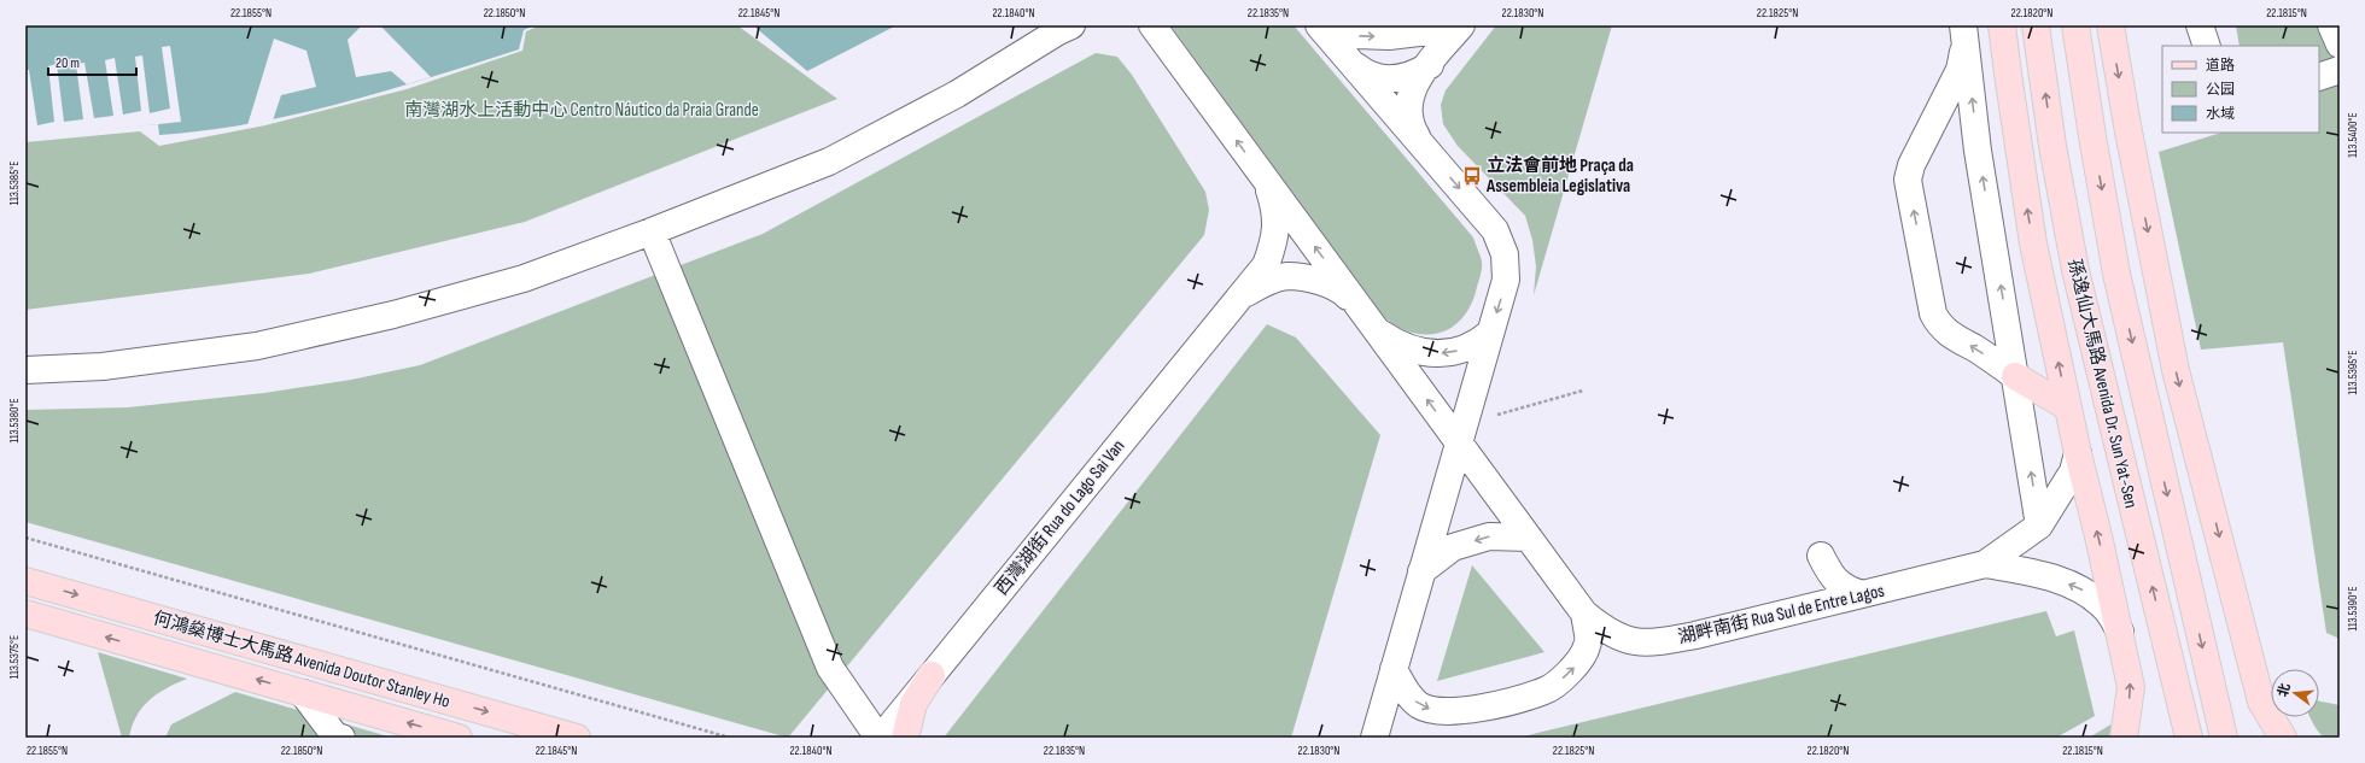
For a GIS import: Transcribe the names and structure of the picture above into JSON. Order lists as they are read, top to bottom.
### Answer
{
  "streets": {
    "main road": ["孫逸仙大馬路 Avenida Dr. Sun Yat-Sen", "何鴻燊博士大馬路 Avenida Doutor Stanley Ho"],
    "street": ["西灣湖街 Rua do Lago Sai Van", "湖畔南街 Rua Sul de Entre Lagos"]
  },
  "parks": ["南灣湖水上活動中心 Centro Náutico da Praia Grande"],
  "places": {
    "bus stop": ["立法會前地 Praça da Assembleia Legislativa"]
  },
  "legend": ["道路", "公园", "水域"],
  "scale_bar": "20 m",
  "north": "left",
  "coordinates": [
    "22.1855°N",
    "22.1850°N",
    "22.1845°N",
    "22.1840°N",
    "22.1835°N",
    "22.1830°N",
    "22.1825°N",
    "22.1820°N",
    "22.1815°N",
    "113.5400°E",
    "113.5385°E",
    "113.5395°E",
    "113.5380°E",
    "113.5390°E",
    "113.5375°E"
  ]
}
